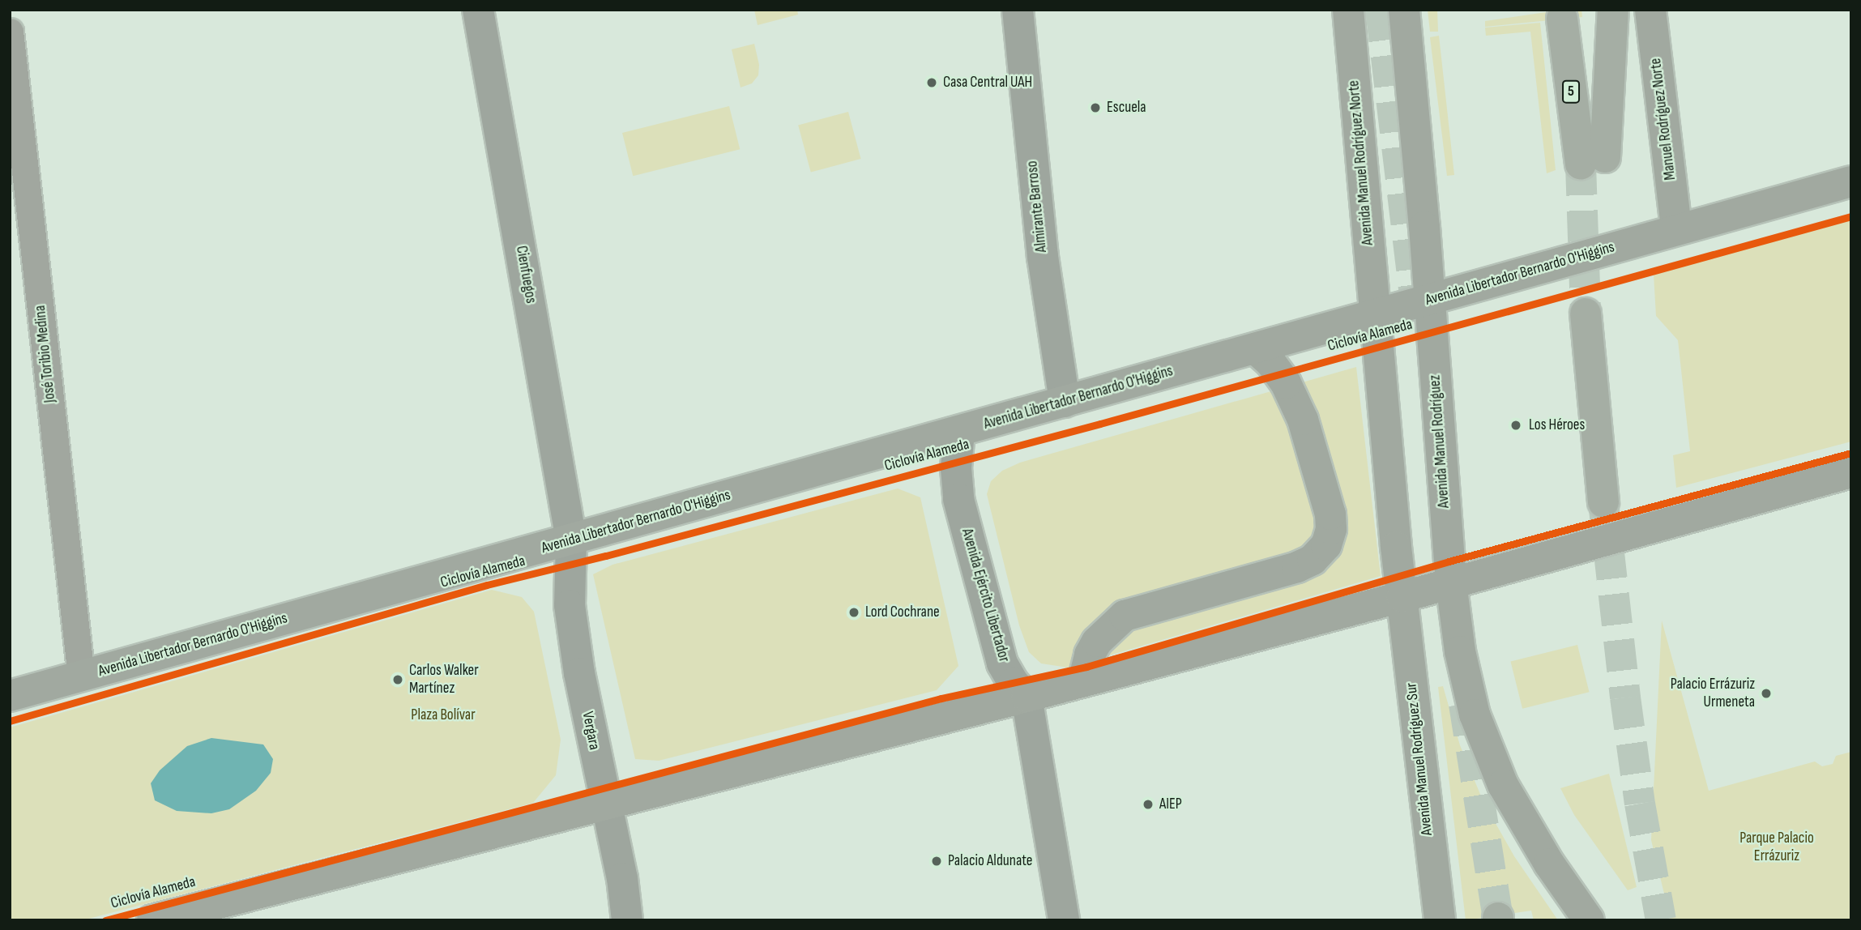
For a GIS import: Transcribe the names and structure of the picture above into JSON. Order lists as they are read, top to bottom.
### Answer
{
  "streets": {
    "highway": ["5"],
    "main road": [
      "Manuel Rodríguez Norte",
      "Avenida Manuel Rodríguez Norte",
      "Avenida Libertador Bernardo O'Higgins",
      "Avenida Manuel Rodríguez",
      "Avenida Manuel Rodríguez Sur"
    ],
    "street": [
      "Almirante Barroso",
      "Cienfuegos",
      "José Toribio Medina",
      "Avenida Ejército Libertador",
      "Vergara"
    ],
    "cycle path": ["Ciclovía Alameda"]
  },
  "crossings": [
    ["Manuel Rodríguez Norte", "Avenida Libertador Bernardo O'Higgins"],
    ["Avenida Manuel Rodríguez Norte", "Avenida Libertador Bernardo O'Higgins"],
    ["Almirante Barroso", "Avenida Libertador Bernardo O'Higgins"],
    ["Avenida Libertador Bernardo O'Higgins", "Cienfuegos"],
    ["Avenida Libertador Bernardo O'Higgins", "José Toribio Medina"],
    ["Avenida Libertador Bernardo O'Higgins", "Avenida Manuel Rodríguez"],
    ["Avenida Libertador Bernardo O'Higgins", "Avenida Ejército Libertador"],
    ["Avenida Libertador Bernardo O'Higgins", "Vergara"],
    ["Cienfuegos", "Vergara"]
  ],
  "parks": ["Plaza Bolívar", "Parque Palacio Errázuriz"],
  "places": [
    "Casa Central UAH",
    "Escuela",
    "Los Héroes",
    "Lord Cochrane",
    "Carlos Walker Martínez",
    "Palacio Errázuriz Urmeneta",
    "AIEP",
    "Palacio Aldunate"
  ]
}
